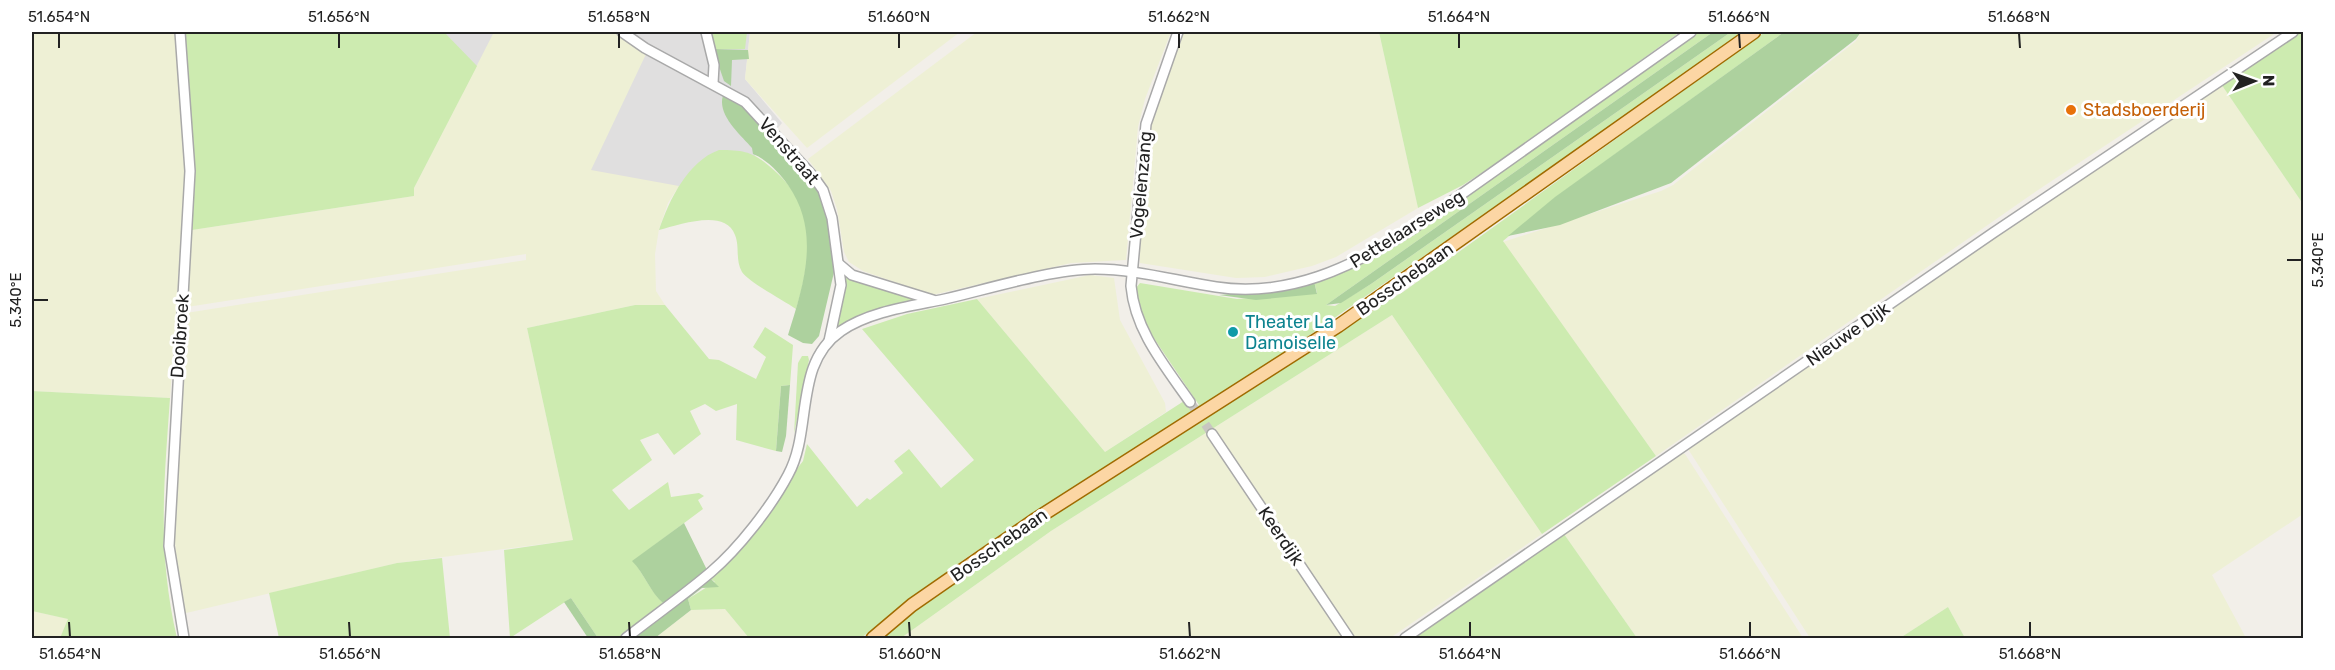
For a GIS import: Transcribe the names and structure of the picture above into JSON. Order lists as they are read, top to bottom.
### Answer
{
  "streets": {
    "main road": ["Bosschebaan"],
    "street": [
      "Venstraat",
      "Vogelenzang",
      "Pettelaarseweg",
      "Nieuwe Dijk",
      "Dooibroek",
      "Keerdijk"
    ]
  },
  "crossings": [
    ["Venstraat", "Pettelaarseweg"],
    ["Vogelenzang", "Pettelaarseweg"]
  ],
  "places": ["Stadsboerderij", "Theater La Damoiselle"],
  "north": "right",
  "coordinates": [
    "51.654°N",
    "51.656°N",
    "51.658°N",
    "51.660°N",
    "51.662°N",
    "51.664°N",
    "51.666°N",
    "51.668°N",
    "5.340°E"
  ]
}
